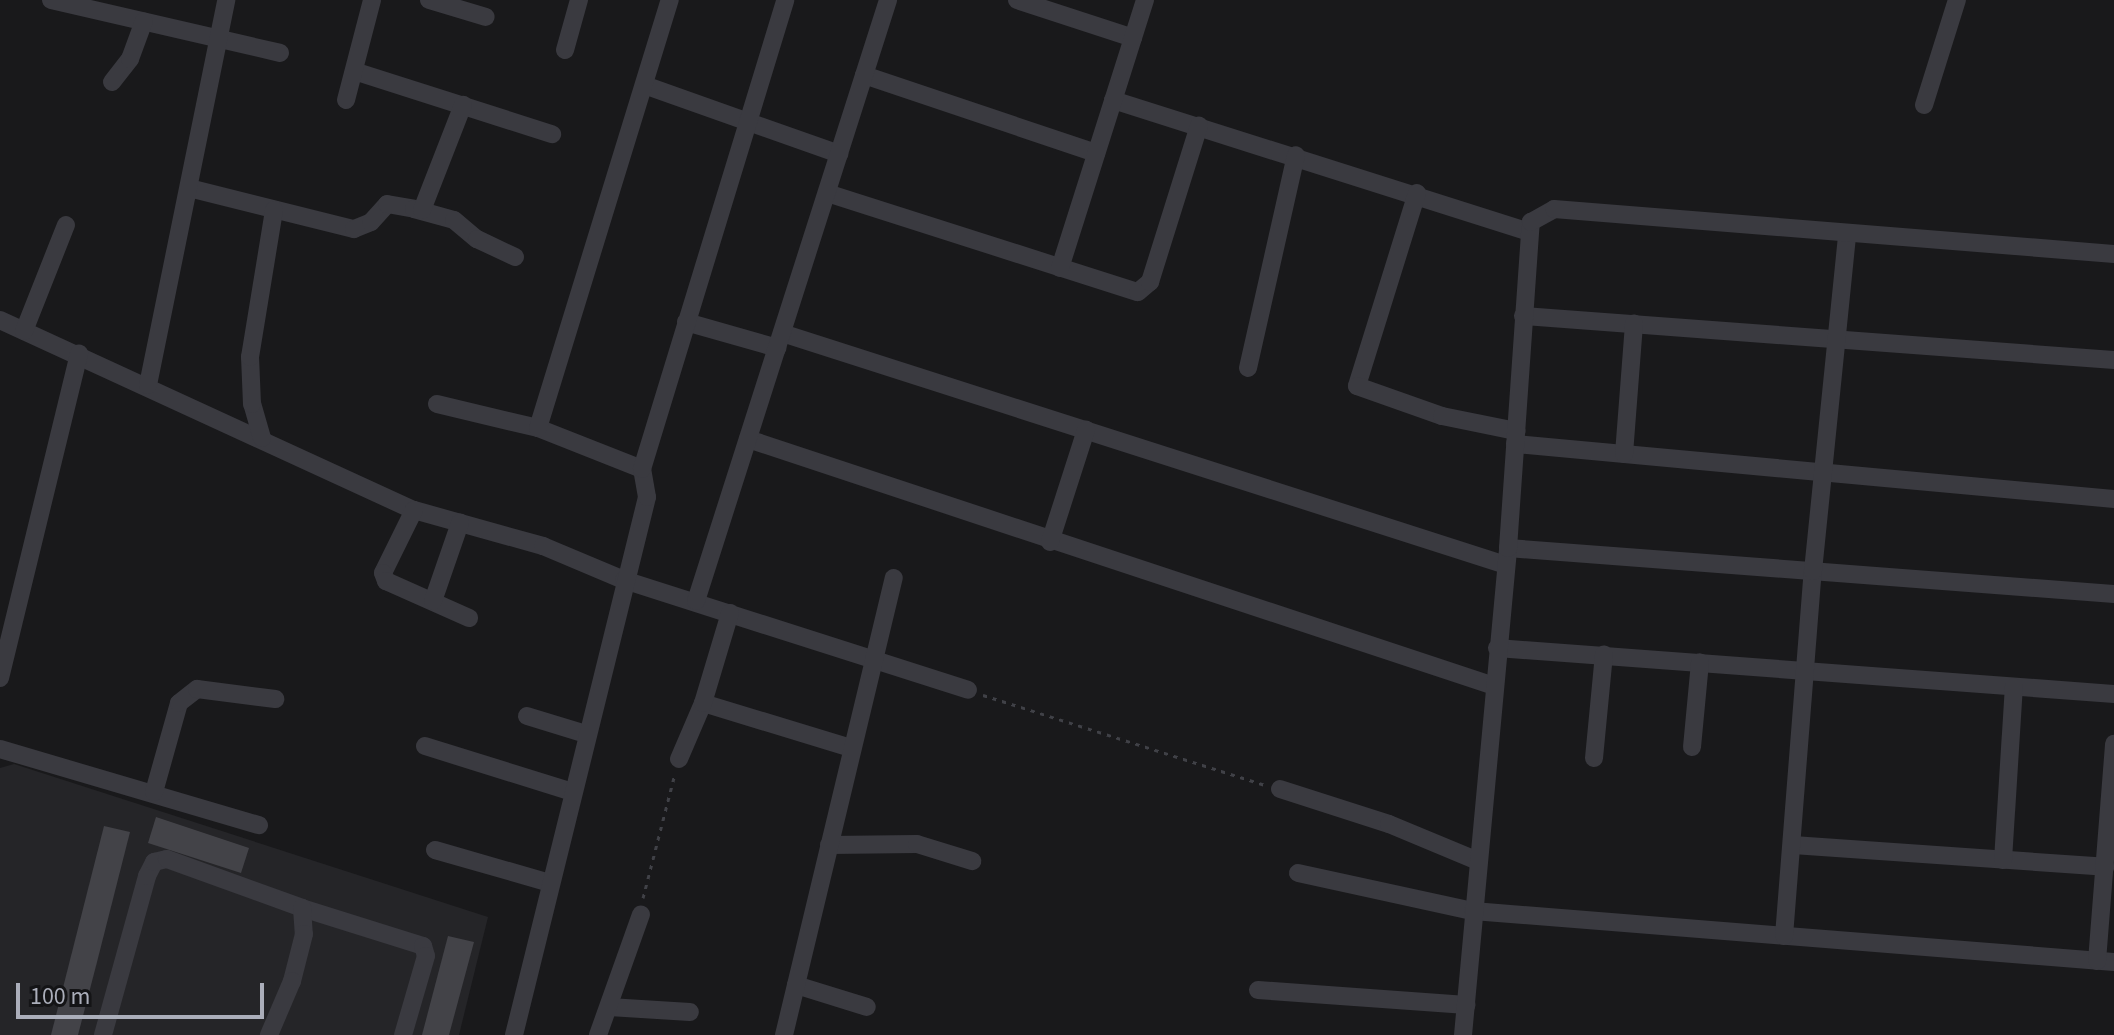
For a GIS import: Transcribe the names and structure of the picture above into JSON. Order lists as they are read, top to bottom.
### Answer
{
  "scale_bar": "100 m"
}
